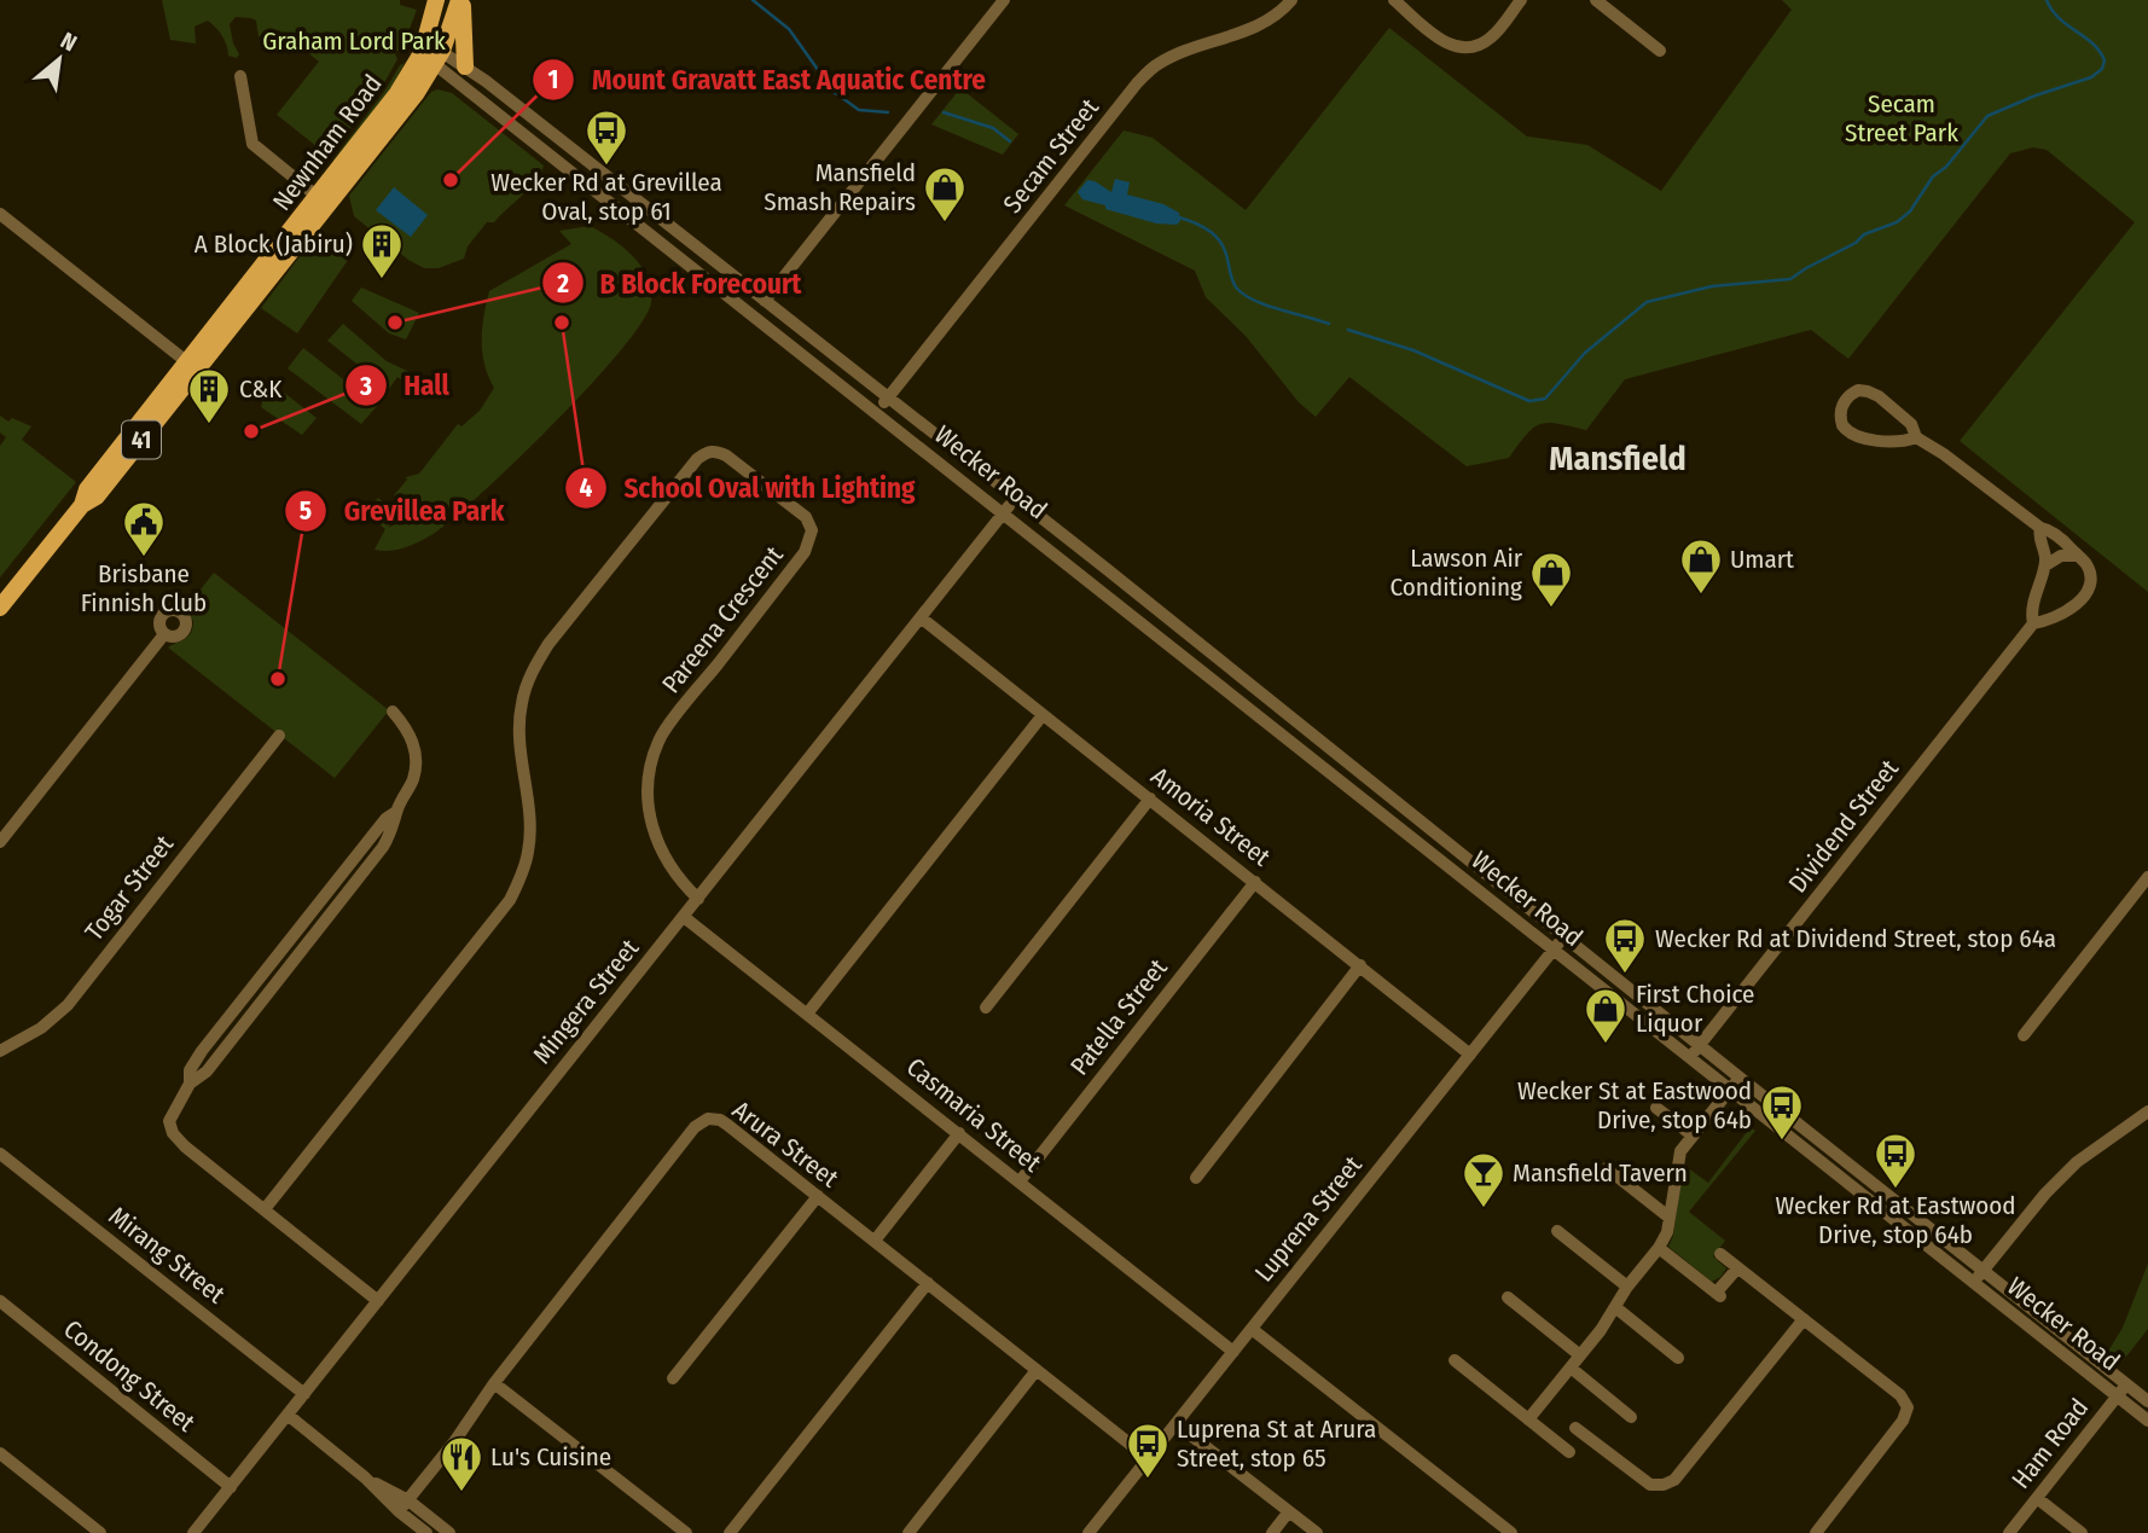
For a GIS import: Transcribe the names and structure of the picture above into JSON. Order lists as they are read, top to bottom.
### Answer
{
  "streets": {
    "main road": ["Newnham Road", "41"],
    "street": [
      "Secam Street",
      "Wecker Road",
      "Pareena Crescent",
      "Amoria Street",
      "Dividend Street",
      "Togar Street",
      "Mingera Street",
      "Patella Street",
      "Casmaria Street",
      "Arura Street",
      "Luprena Street",
      "Mirang Street",
      "Condong Street",
      "Ham Road"
    ]
  },
  "crossings": [
    ["Newnham Road", "Wecker Road"],
    ["Secam Street", "Wecker Road"],
    ["Wecker Road", "Dividend Street"],
    ["Wecker Road", "Mingera Street"],
    ["Wecker Road", "Luprena Street"],
    ["Wecker Road", "Ham Road"],
    ["Pareena Crescent", "Mingera Street"],
    ["Amoria Street", "Mingera Street"],
    ["Amoria Street", "Patella Street"],
    ["Amoria Street", "Luprena Street"],
    ["Mingera Street", "Casmaria Street"],
    ["Mingera Street", "Mirang Street"],
    ["Mingera Street", "Condong Street"],
    ["Patella Street", "Casmaria Street"],
    ["Casmaria Street", "Luprena Street"],
    ["Arura Street", "Luprena Street"]
  ],
  "districts": ["Mansfield"],
  "parks": ["Graham Lord Park", "Secam Street Park"],
  "places": {
    "bus stop": [
      "Wecker Rd at Grevillea Oval, stop 61",
      "Wecker Rd at Dividend Street, stop 64a",
      "Wecker St at Eastwood Drive, stop 64b",
      "Wecker Rd at Eastwood Drive, stop 64b",
      "Luprena St at Arura Street, stop 65"
    ],
    "other": [
      "Mount Gravatt East Aquatic Centre",
      "B Block Forecourt",
      "School Oval with Lighting",
      "Hall",
      "Grevillea Park"
    ],
    "shop": [
      "Mansfield Smash Repairs",
      "Umart",
      "Lawson Air Conditioning",
      "First Choice Liquor"
    ],
    "building": ["A Block (Jabiru)", "C&K"],
    "public building": ["Brisbane Finnish Club"],
    "bar": ["Mansfield Tavern"],
    "restaurant": ["Lu's Cuisine"]
  },
  "north": "top right"
}
